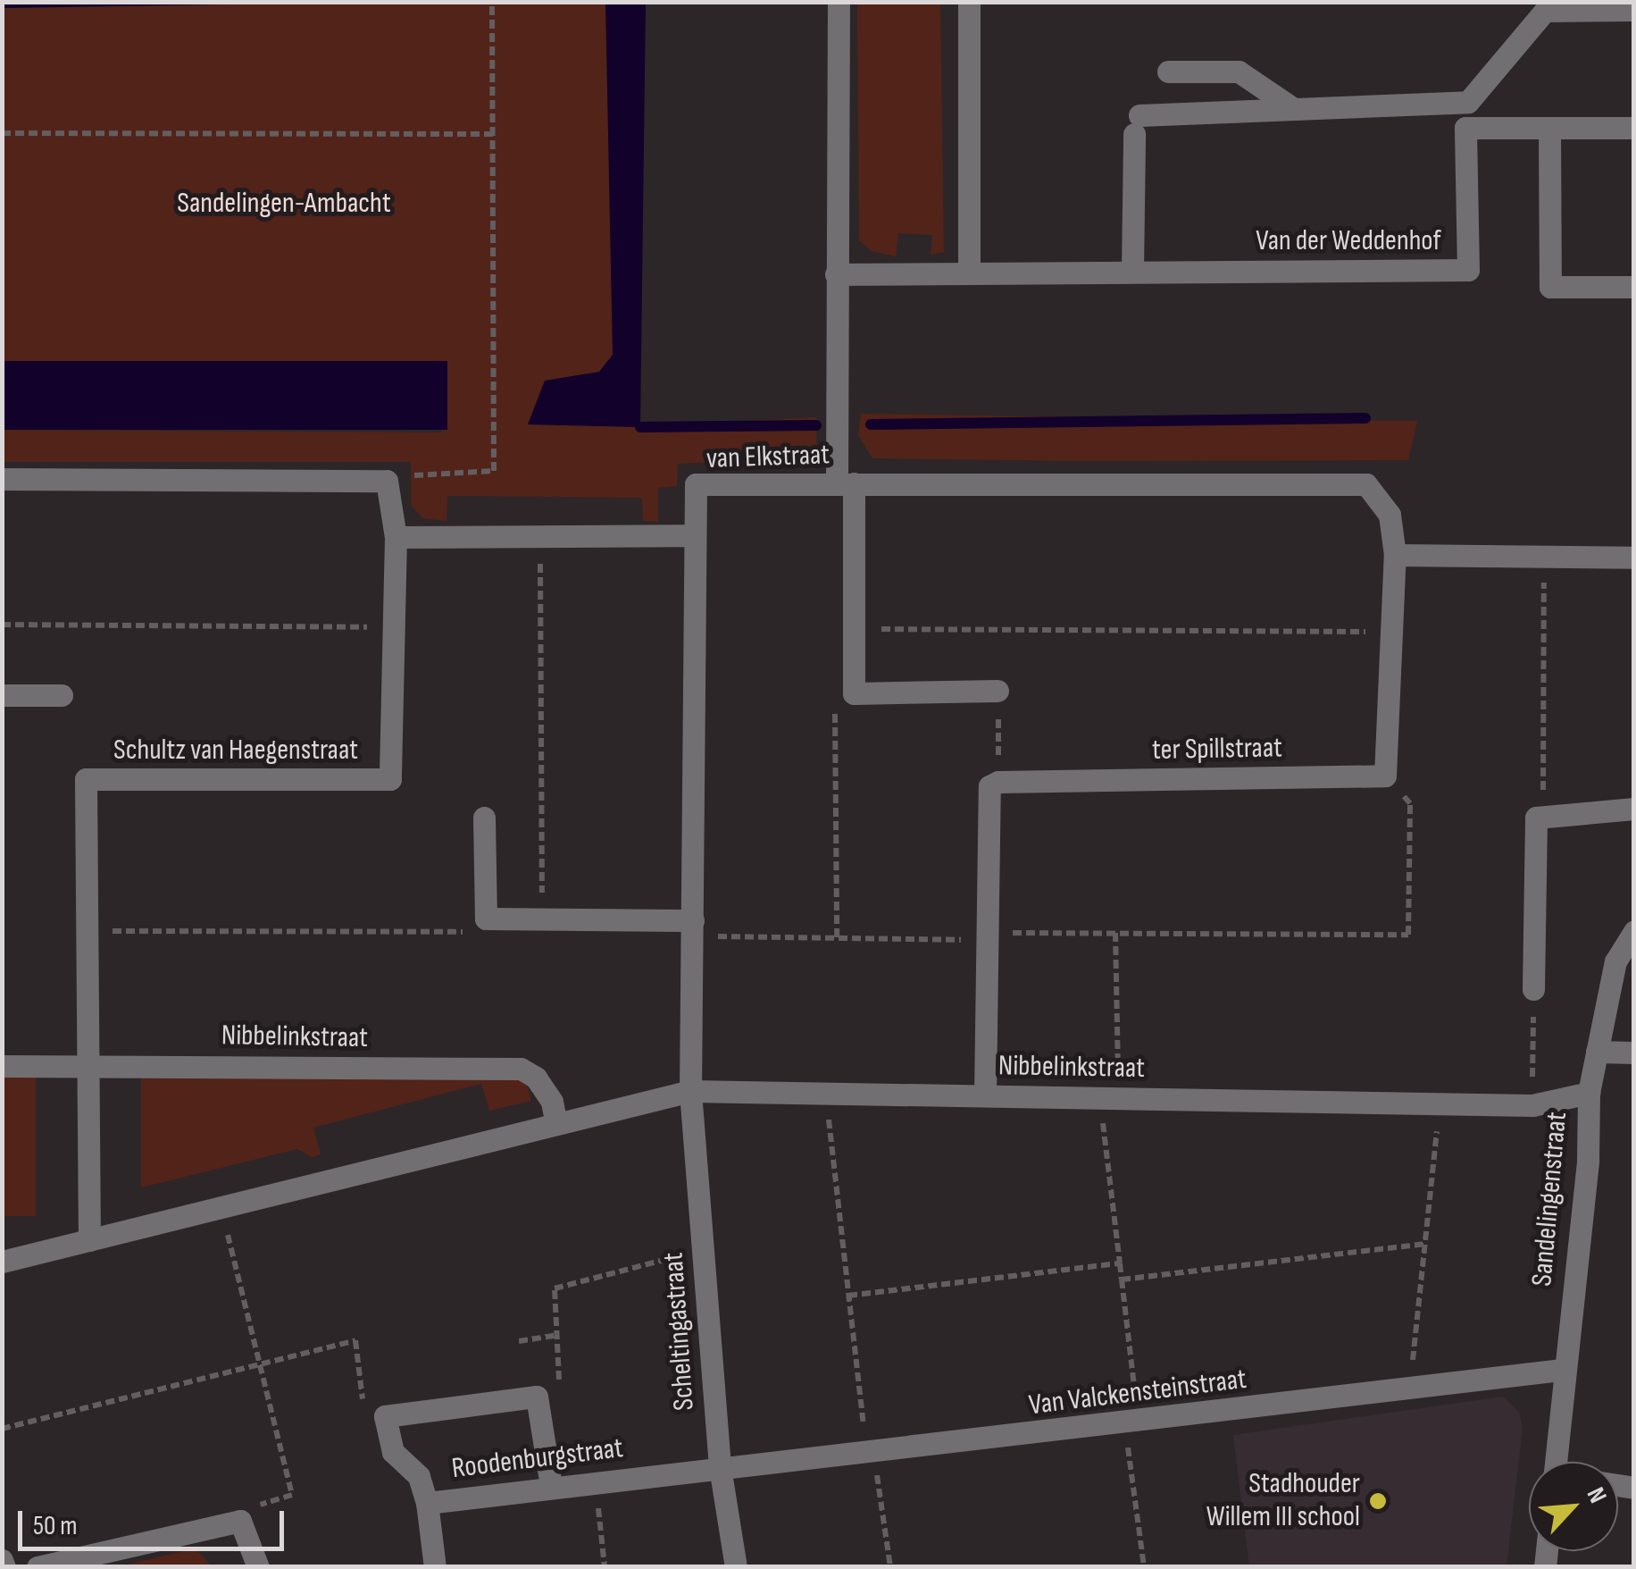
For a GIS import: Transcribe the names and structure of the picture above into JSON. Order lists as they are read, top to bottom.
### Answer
{
  "streets": {
    "street": [
      "Van der Weddenhof",
      "van Elkstraat",
      "ter Spillstraat",
      "Schultz van Haegenstraat",
      "Nibbelinkstraat",
      "Sandelingenstraat",
      "Scheltingastraat",
      "Van Valckensteinstraat",
      "Roodenburgstraat"
    ]
  },
  "crossings": [
    ["van Elkstraat", "Nibbelinkstraat"],
    ["van Elkstraat", "Scheltingastraat"],
    ["Schultz van Haegenstraat", "Nibbelinkstraat"],
    ["Nibbelinkstraat", "Sandelingenstraat"],
    ["Nibbelinkstraat", "Scheltingastraat"],
    ["Sandelingenstraat", "Van Valckensteinstraat"],
    ["Scheltingastraat", "Van Valckensteinstraat"],
    ["Scheltingastraat", "Roodenburgstraat"],
    ["Van Valckensteinstraat", "Roodenburgstraat"]
  ],
  "parks": ["Sandelingen-Ambacht"],
  "places": ["Stadhouder Willem III school"],
  "scale_bar": "50 m",
  "north": "top right"
}
